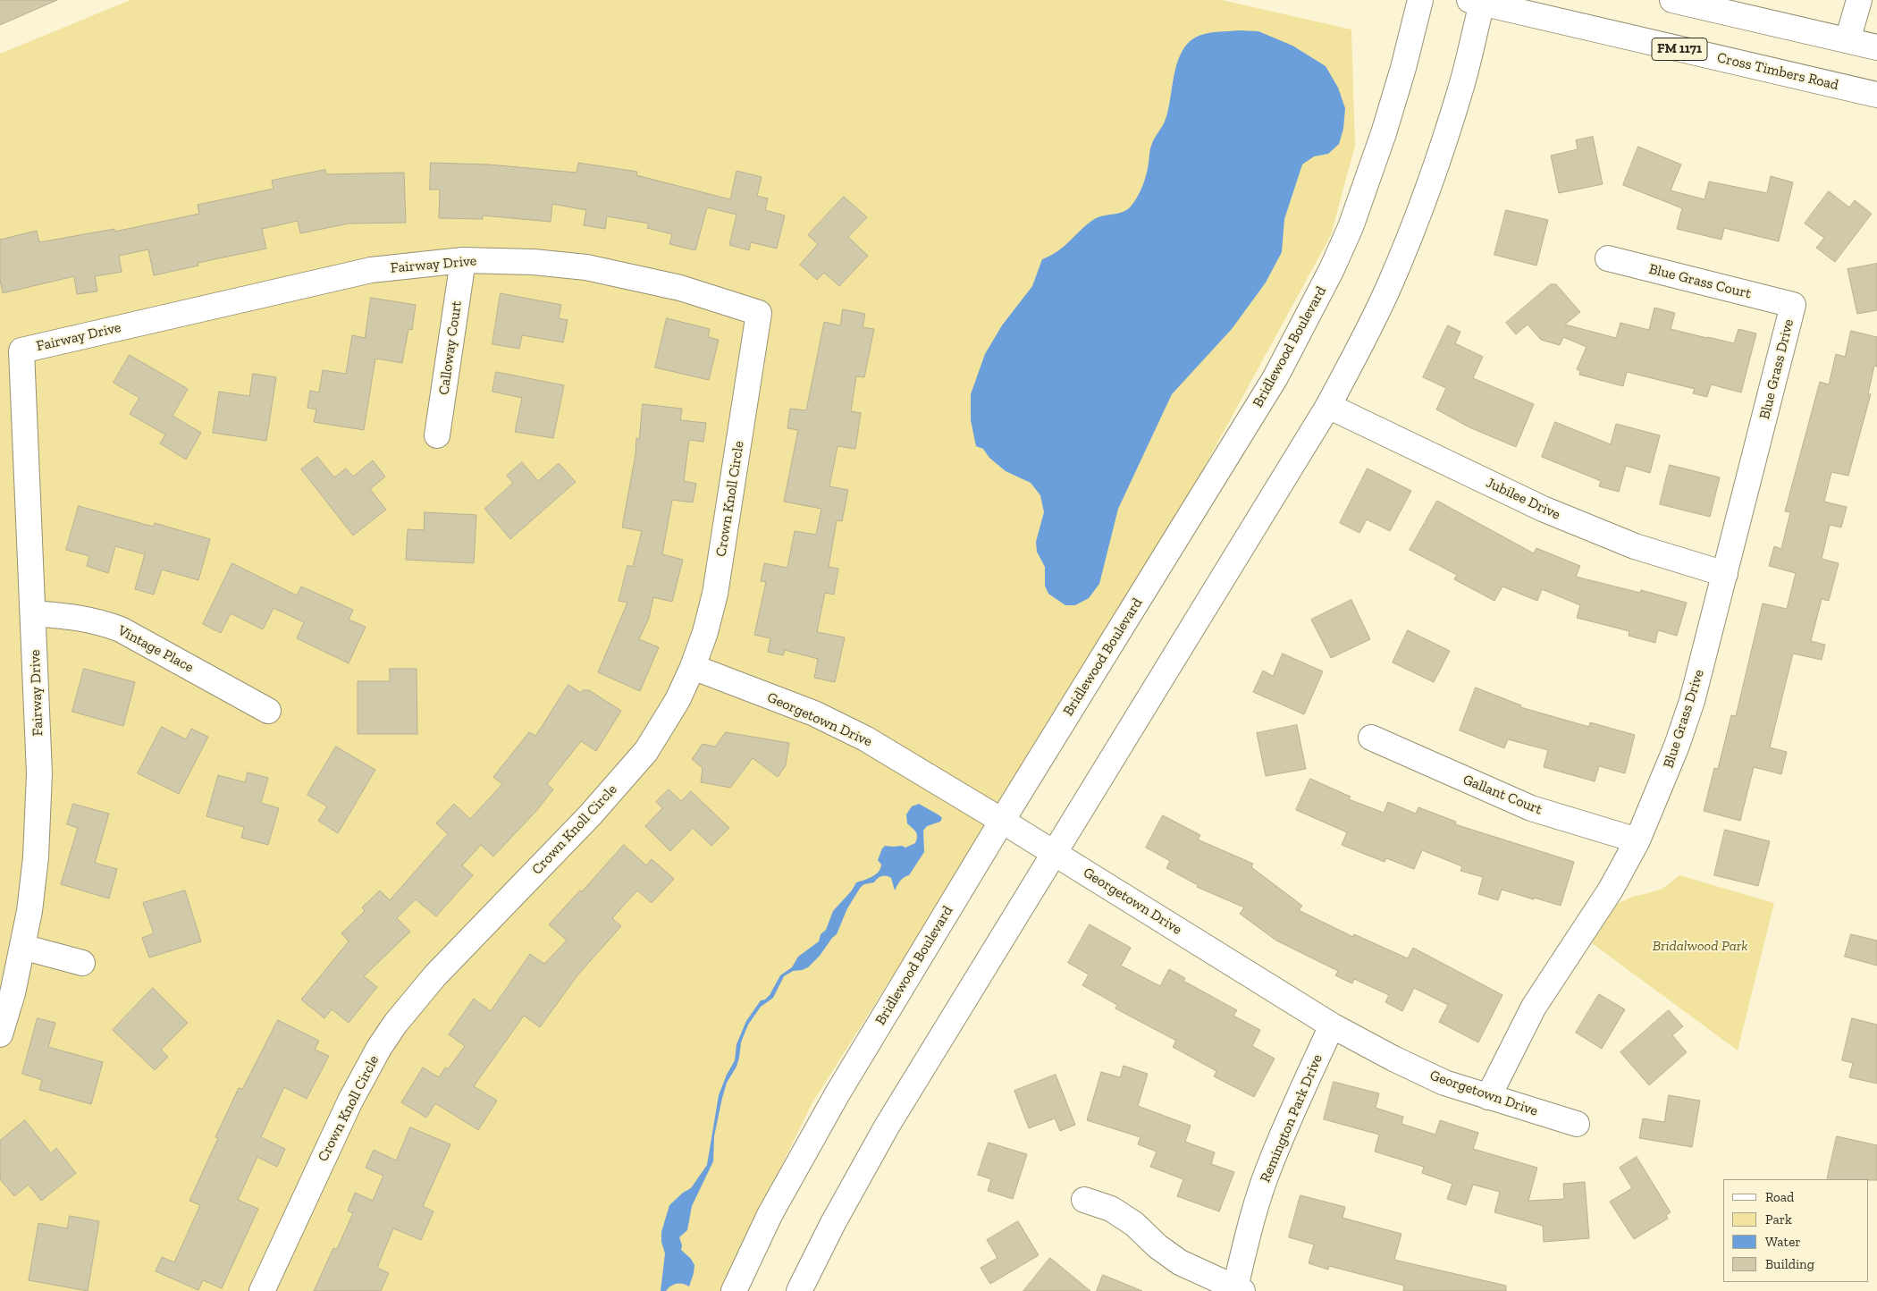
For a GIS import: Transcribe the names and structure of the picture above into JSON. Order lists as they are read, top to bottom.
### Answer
{
  "streets": {
    "street": [
      "FM 1171",
      "Cross Timbers Road",
      "Fairway Drive",
      "Blue Grass Court",
      "Bridlewood Boulevard",
      "Calloway Court",
      "Blue Grass Drive",
      "Crown Knoll Circle",
      "Jubilee Drive",
      "Vintage Place",
      "Georgetown Drive",
      "Gallant Court",
      "Remington Park Drive"
    ]
  },
  "crossings": [
    ["Fairway Drive", "Calloway Court"],
    ["Fairway Drive", "Crown Knoll Circle"],
    ["Fairway Drive", "Vintage Place"],
    ["Blue Grass Court", "Blue Grass Drive"],
    ["Bridlewood Boulevard", "Georgetown Drive"],
    ["Blue Grass Drive", "Jubilee Drive"],
    ["Blue Grass Drive", "Georgetown Drive"],
    ["Blue Grass Drive", "Gallant Court"],
    ["Crown Knoll Circle", "Georgetown Drive"],
    ["Georgetown Drive", "Remington Park Drive"]
  ],
  "parks": ["Bridalwood Park"],
  "legend": [
    "Road",
    "Park",
    "Water",
    "Building"
  ]
}
